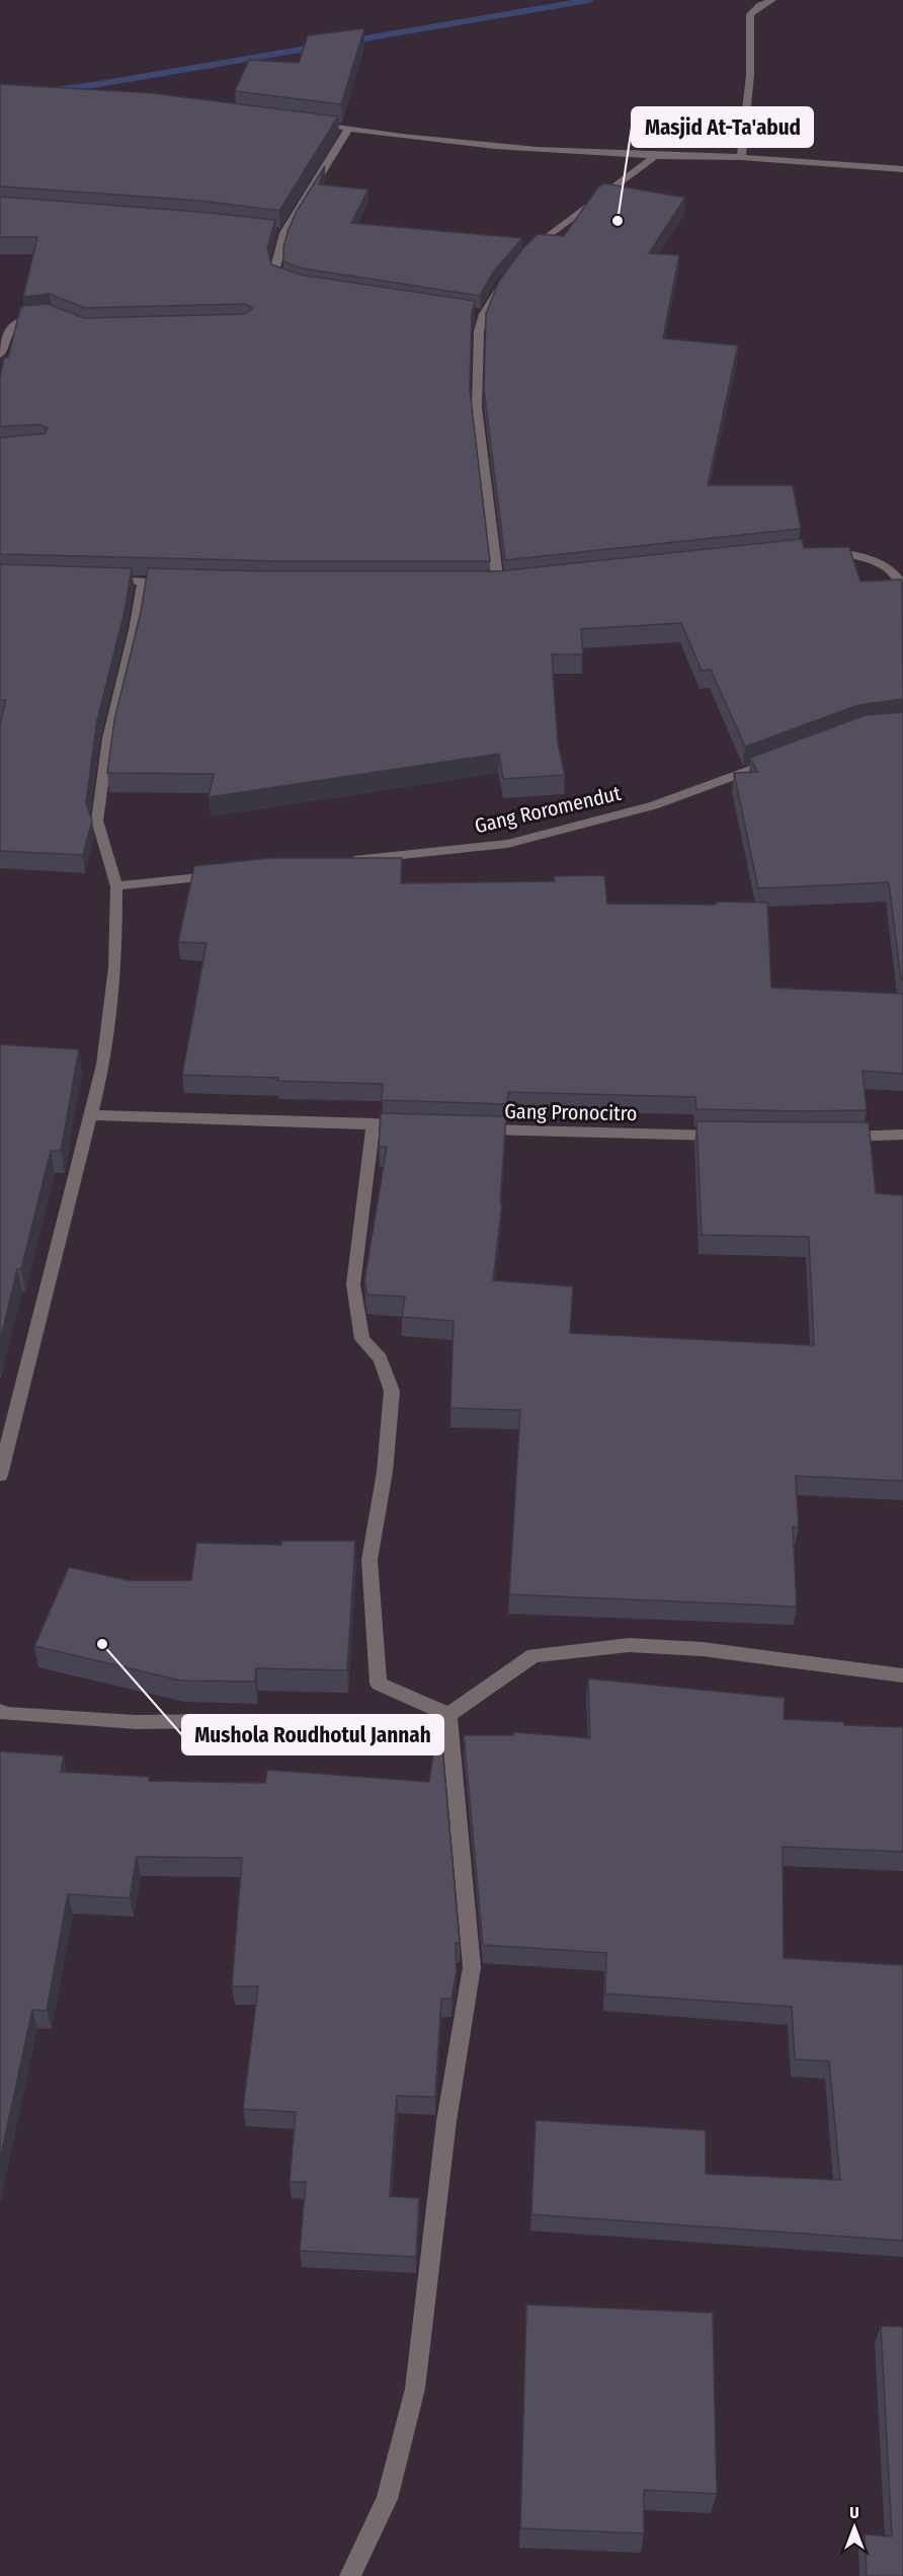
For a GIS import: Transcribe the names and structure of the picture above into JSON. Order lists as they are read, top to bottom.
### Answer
{
  "streets": {
    "street": ["Gang Roromendut", "Gang Pronocitro"]
  },
  "places": ["Masjid At-Ta'abud", "Mushola Roudhotul Jannah"],
  "north": "top"
}
